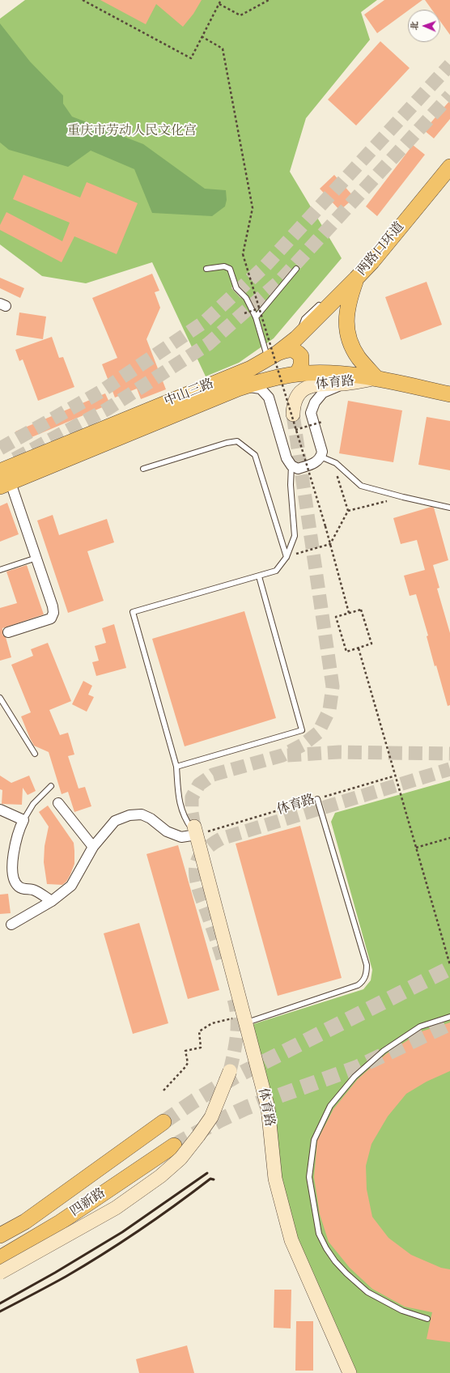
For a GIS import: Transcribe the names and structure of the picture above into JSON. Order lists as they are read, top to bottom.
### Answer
{
  "streets": {
    "main road": ["两路口环道", "中山三路", "四新路"],
    "street": ["体育路"]
  },
  "crossings": [
    ["两路口环道", "体育路"],
    ["两路口环道", "中山三路"],
    ["体育路", "中山三路"]
  ],
  "parks": ["重庆市劳动人民文化宫"],
  "north": "left"
}
